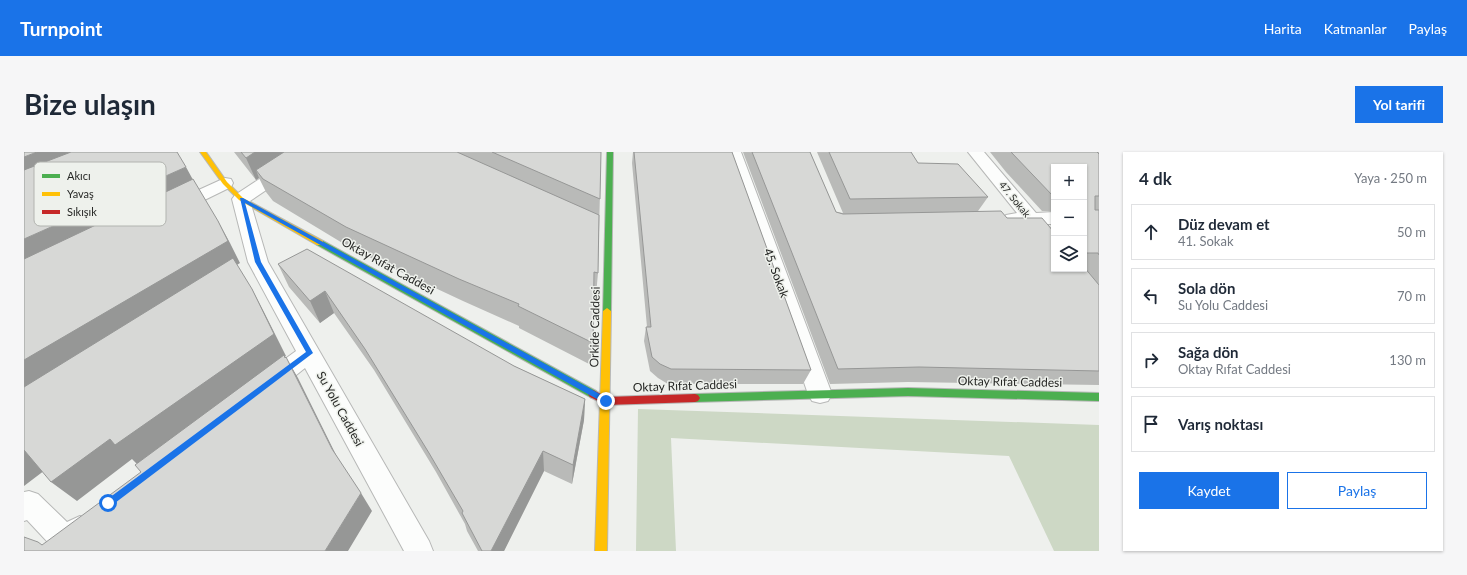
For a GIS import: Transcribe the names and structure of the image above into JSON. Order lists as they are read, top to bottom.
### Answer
{
  "streets": {
    "street": [
      "47. Sokak",
      "Oktay Rıfat Caddesi",
      "45. Sokak",
      "Orkide Caddesi",
      "Su Yolu Caddesi"
    ]
  },
  "crossings": [
    ["Oktay Rıfat Caddesi", "45. Sokak"],
    ["Oktay Rıfat Caddesi", "Orkide Caddesi"],
    ["Oktay Rıfat Caddesi", "Su Yolu Caddesi"]
  ],
  "legend": ["Akıcı", "Yavaş", "Sıkışık"],
  "page": {
    "header": "Turnpoint",
    "nav": ["Harita", "Katmanlar", "Paylaş"],
    "buttons": [
      "Yol tarifi",
      ["Kaydet", "Paylaş"]
    ],
    "title": "Bize ulaşın",
    "heading": ["4 dk", "Yaya · 250 m"],
    "map_buttons": ["+", "−"],
    "list": [
      ["Düz devam et", "41. Sokak", "50 m"],
      ["Sola dön", "Su Yolu Caddesi", "70 m"],
      ["Sağa dön", "Oktay Rıfat Caddesi", "130 m"],
      "Varış noktası"
    ]
  }
}
